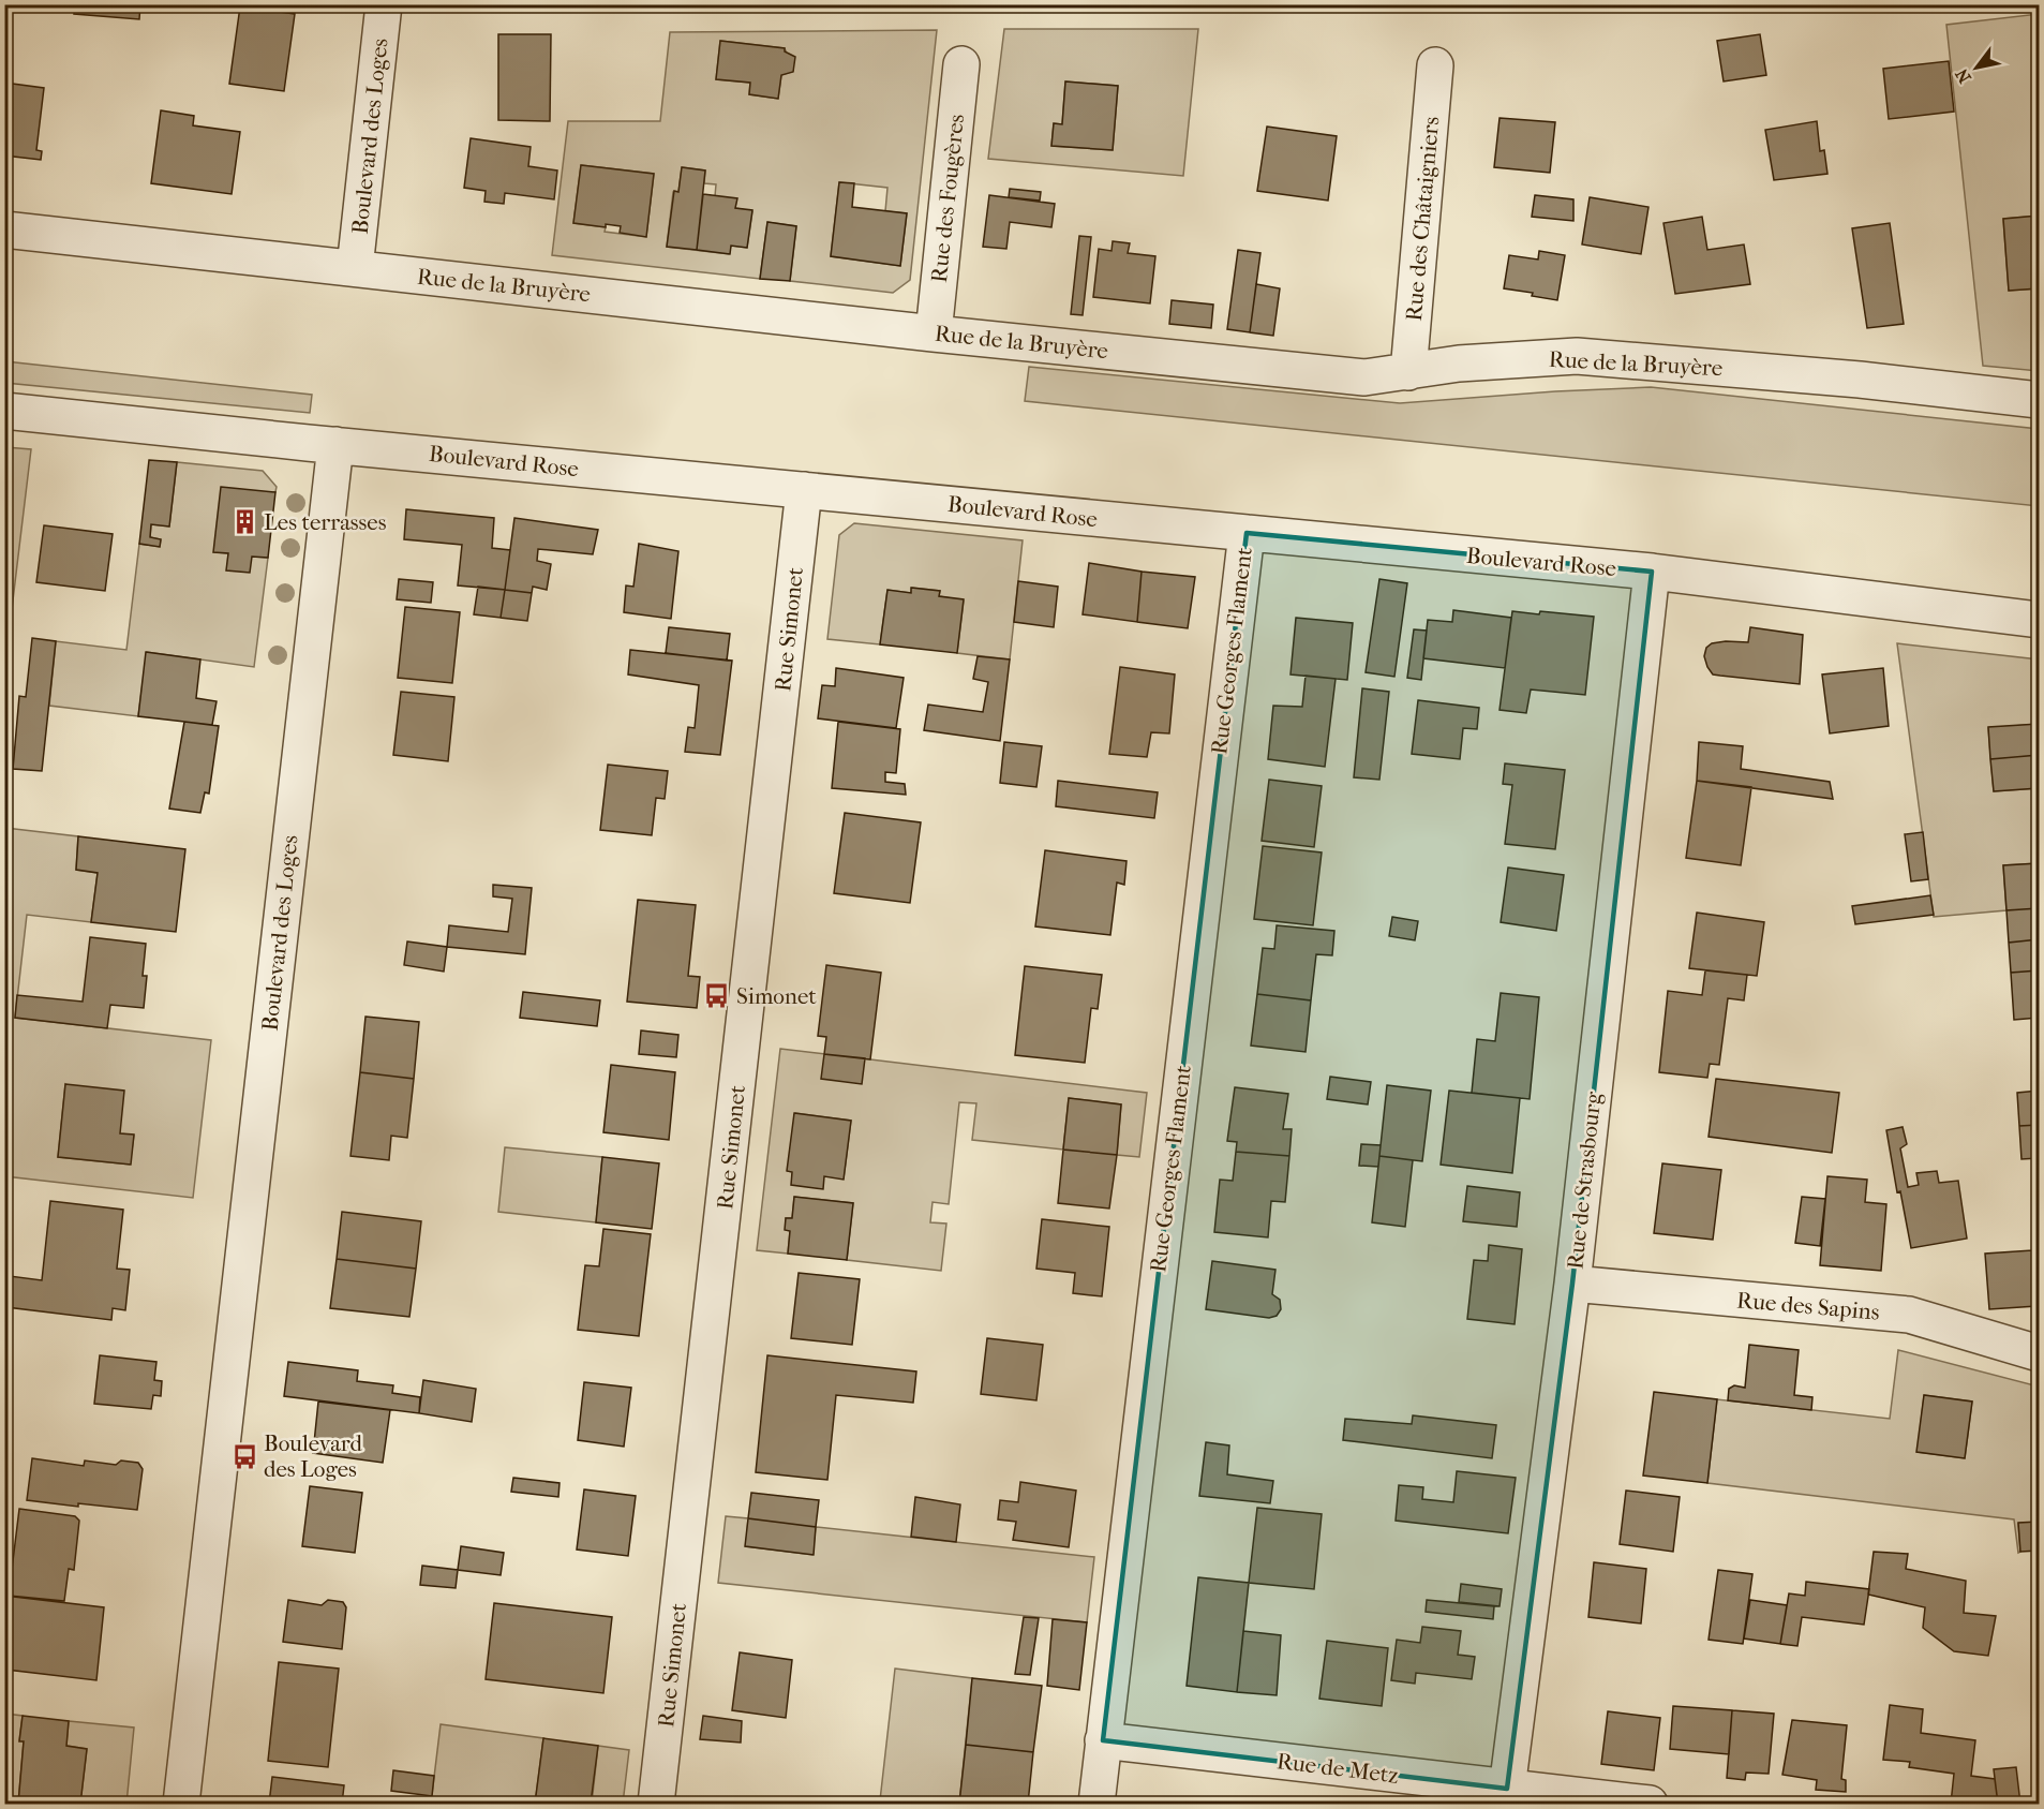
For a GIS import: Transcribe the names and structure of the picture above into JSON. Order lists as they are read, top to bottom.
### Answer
{
  "streets": {
    "street": [
      "Boulevard des Loges",
      "Rue des Fougères",
      "Rue des Châtaigniers",
      "Rue de la Bruyère",
      "Boulevard Rose",
      "Rue Simonet",
      "Rue Georges Flament",
      "Rue de Strasbourg",
      "Rue des Sapins",
      "Rue de Metz"
    ]
  },
  "crossings": [
    ["Boulevard des Loges", "Rue de la Bruyère"],
    ["Boulevard des Loges", "Boulevard Rose"],
    ["Rue des Fougères", "Rue de la Bruyère"],
    ["Rue des Châtaigniers", "Rue de la Bruyère"],
    ["Boulevard Rose", "Rue Simonet"],
    ["Boulevard Rose", "Rue Georges Flament"],
    ["Boulevard Rose", "Rue de Strasbourg"],
    ["Rue Georges Flament", "Rue de Metz"],
    ["Rue de Strasbourg", "Rue des Sapins"],
    ["Rue de Strasbourg", "Rue de Metz"]
  ],
  "places": {
    "building": ["Les terrasses"],
    "bus stop": ["Simonet", "Boulevard des Loges"]
  },
  "north": "bottom left"
}
